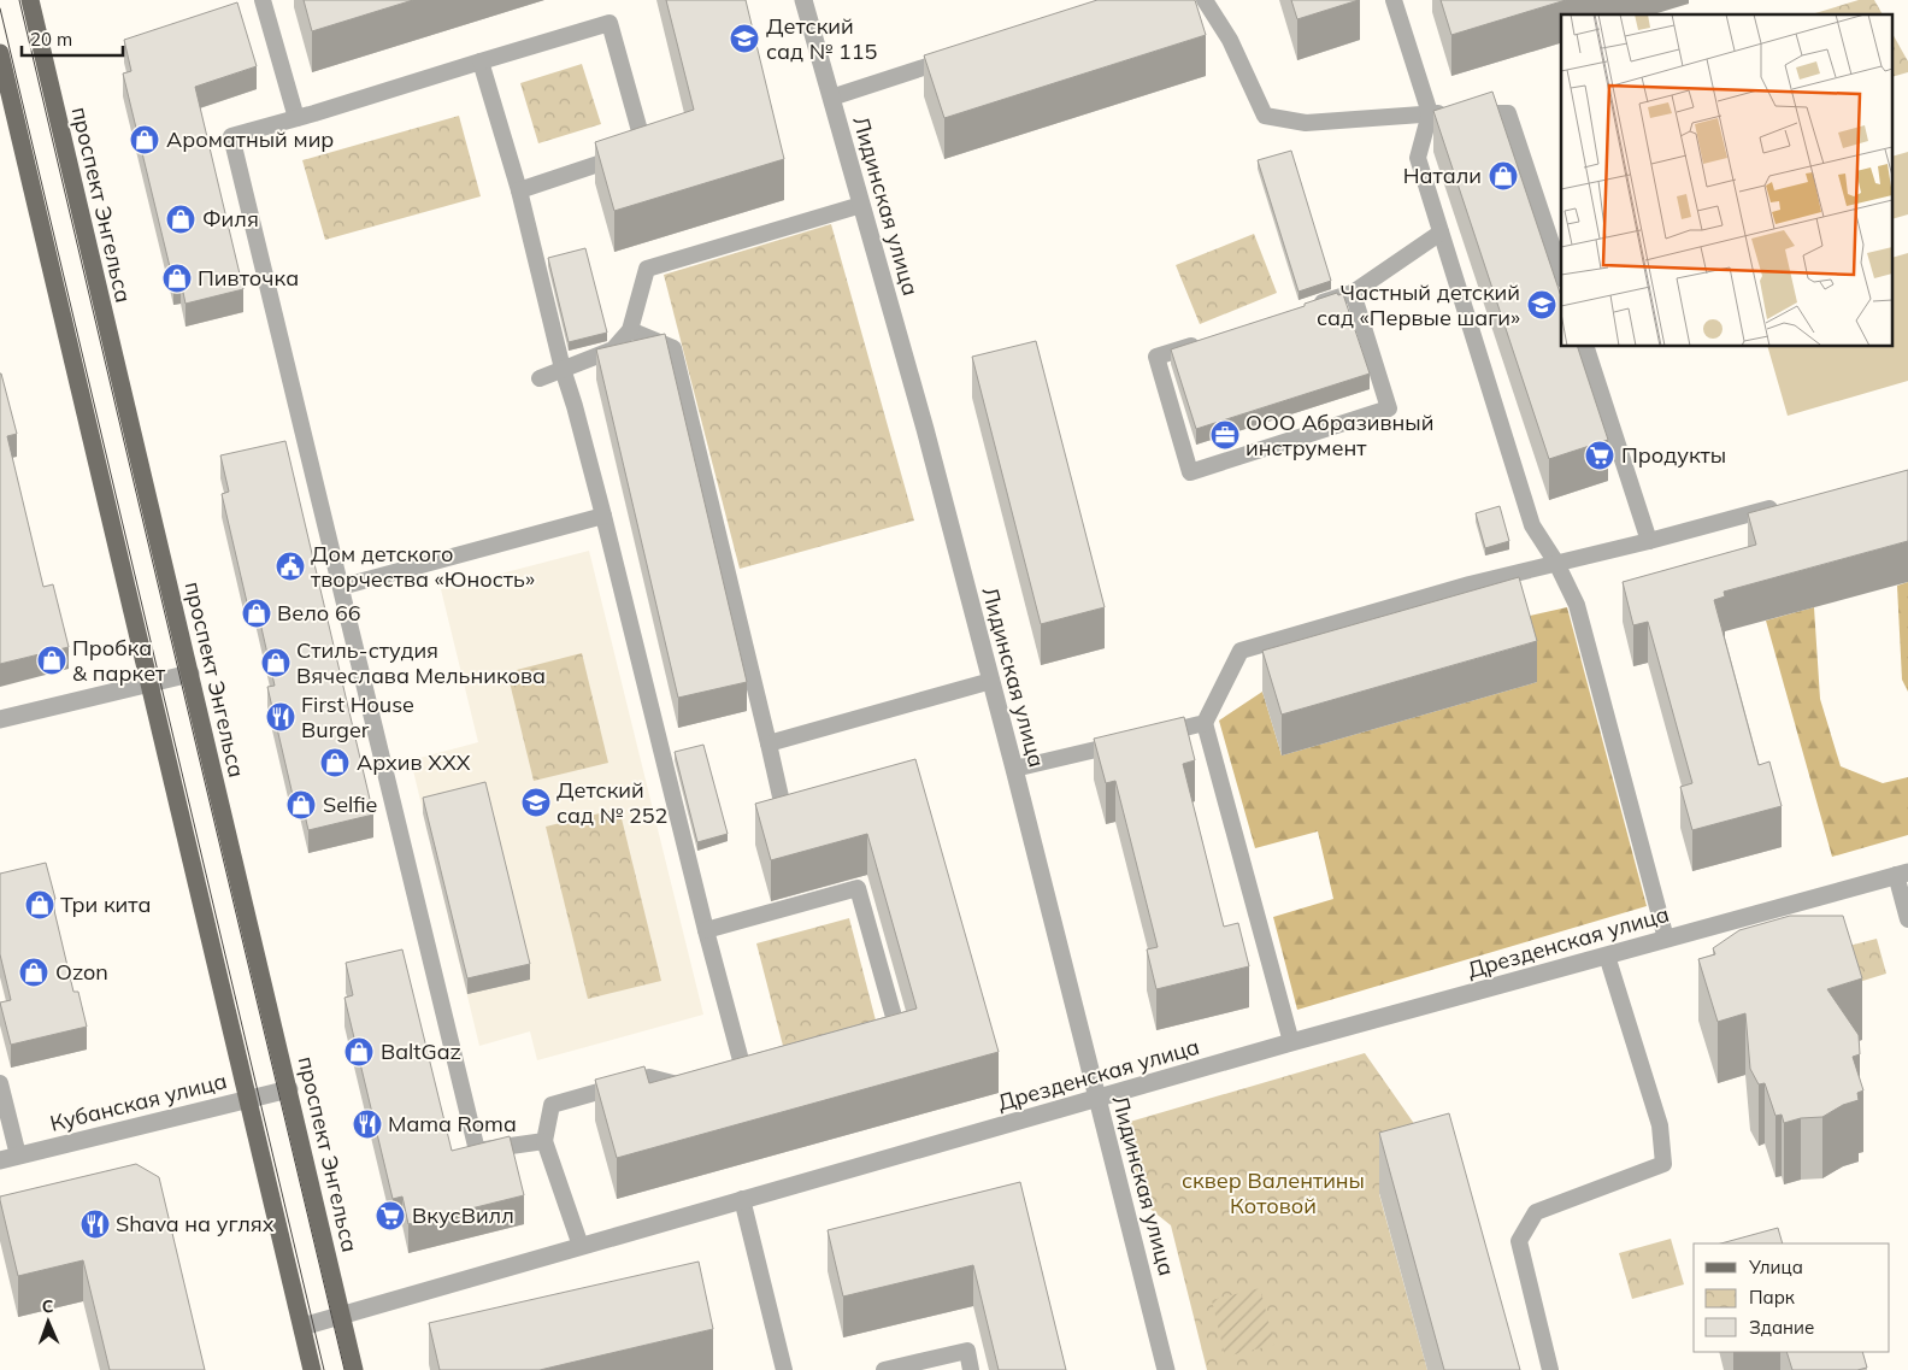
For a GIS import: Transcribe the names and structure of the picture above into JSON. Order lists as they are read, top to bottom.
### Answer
{
  "streets": {
    "main road": ["проспект Энгельса"],
    "street": ["Лидинская улица", "Дрезденская улица", "Кубанская улица"]
  },
  "crossings": [
    ["проспект Энгельса", "Дрезденская улица"],
    ["проспект Энгельса", "Кубанская улица"],
    ["Лидинская улица", "Дрезденская улица"]
  ],
  "parks": ["сквер Валентины Котовой"],
  "places": {
    "school or university": ["Детский сад № 115", "Частный детский сад «Первые шаги»", "Детский сад № 252"],
    "shop": [
      "Ароматный мир",
      "Натали",
      "Филя",
      "Пивточка",
      "Вело 66",
      "Пробка & паркет",
      "Стиль-студия Вячеслава Мельникова",
      "Архив XXX",
      "Selfie",
      "Три кита",
      "Ozon",
      "BaltGaz"
    ],
    "office": ["ООО Абразивный инструмент"],
    "supermarket": ["Продукты", "ВкусВилл"],
    "public building": ["Дом детского творчества «Юность»"],
    "restaurant": ["First House Burger", "Mama Roma", "Shava на углях"]
  },
  "legend": ["Улица", "Парк", "Здание"],
  "scale_bar": "20 m",
  "north": "top"
}
